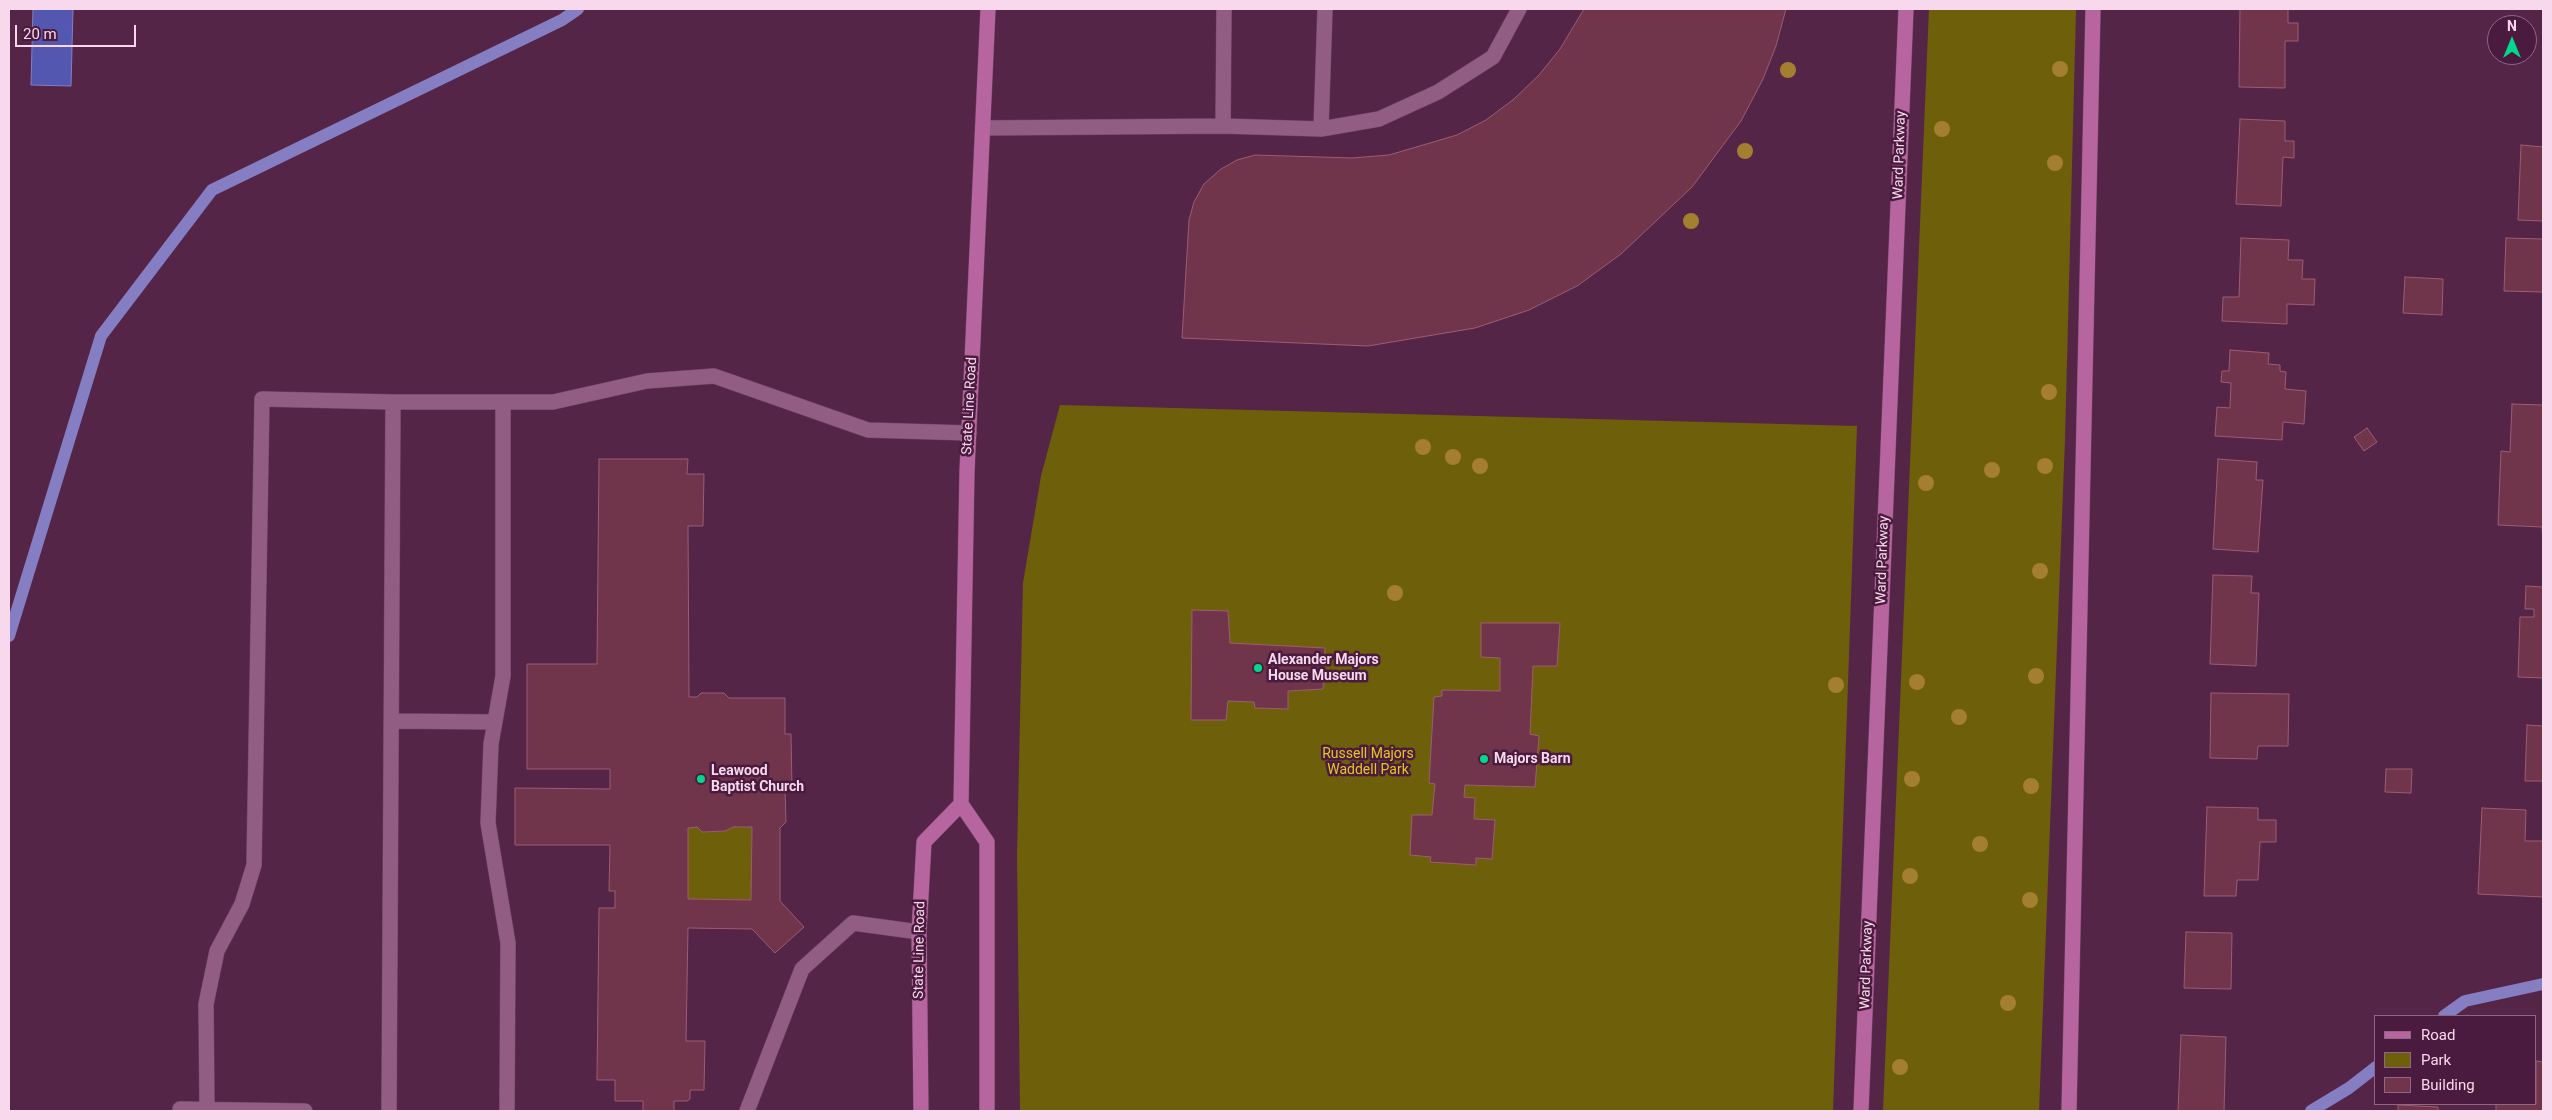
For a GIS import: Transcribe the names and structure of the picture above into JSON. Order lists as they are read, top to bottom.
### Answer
{
  "streets": {
    "main road": ["Ward Parkway", "State Line Road"]
  },
  "parks": ["Russell Majors Waddell Park"],
  "places": ["Alexander Majors House Museum", "Majors Barn", "Leawood Baptist Church"],
  "legend": ["Road", "Park", "Building"],
  "scale_bar": "20 m",
  "north": "top"
}
